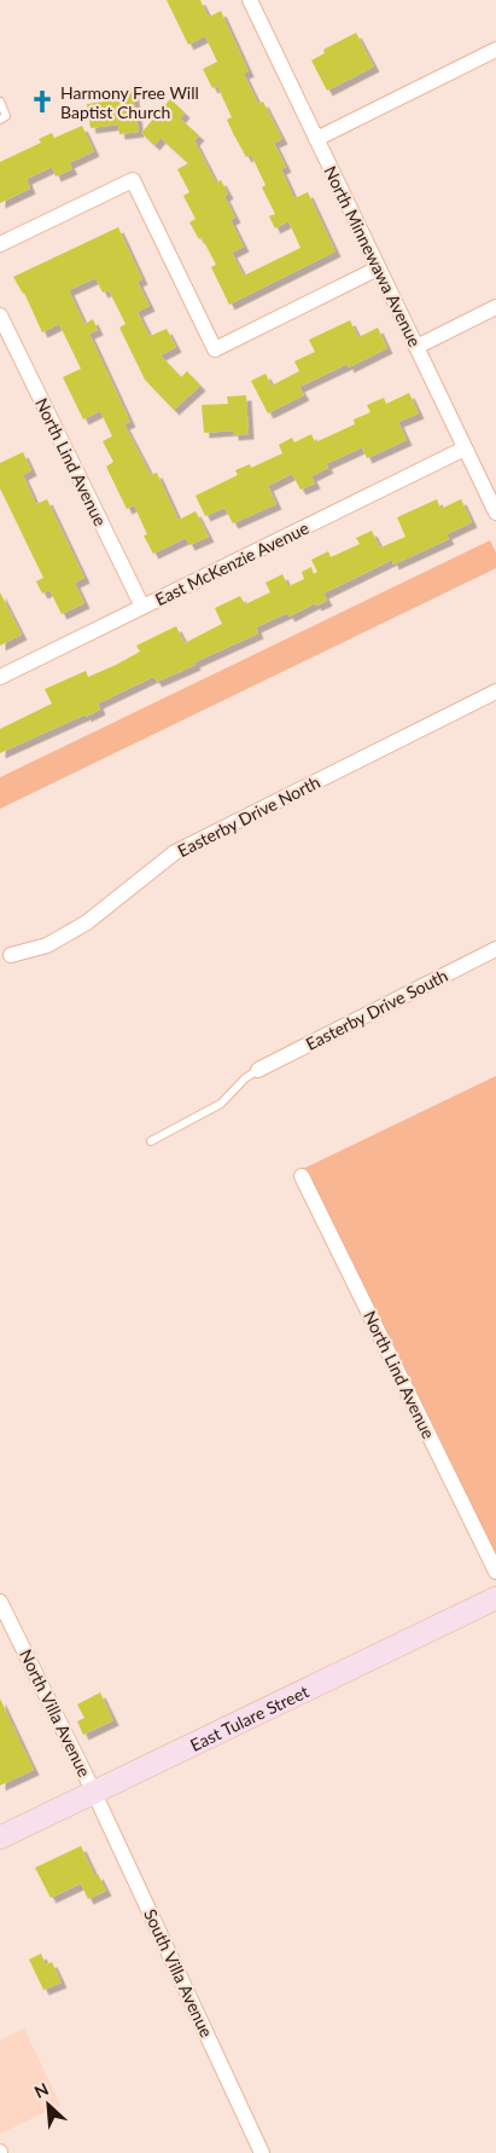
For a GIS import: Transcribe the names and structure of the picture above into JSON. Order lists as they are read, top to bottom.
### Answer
{
  "streets": {
    "main road": ["East Tulare Street"],
    "street": [
      "North Minnewawa Avenue",
      "North Lind Avenue",
      "East McKenzie Avenue",
      "Easterby Drive North",
      "Easterby Drive South",
      "North Villa Avenue",
      "South Villa Avenue"
    ]
  },
  "crossings": [
    ["North Minnewawa Avenue", "East McKenzie Avenue"],
    ["North Lind Avenue", "East McKenzie Avenue"],
    ["North Villa Avenue", "East Tulare Street"],
    ["North Villa Avenue", "South Villa Avenue"],
    ["East Tulare Street", "South Villa Avenue"]
  ],
  "places": {
    "church": ["Harmony Free Will Baptist Church"]
  },
  "north": "top left"
}
